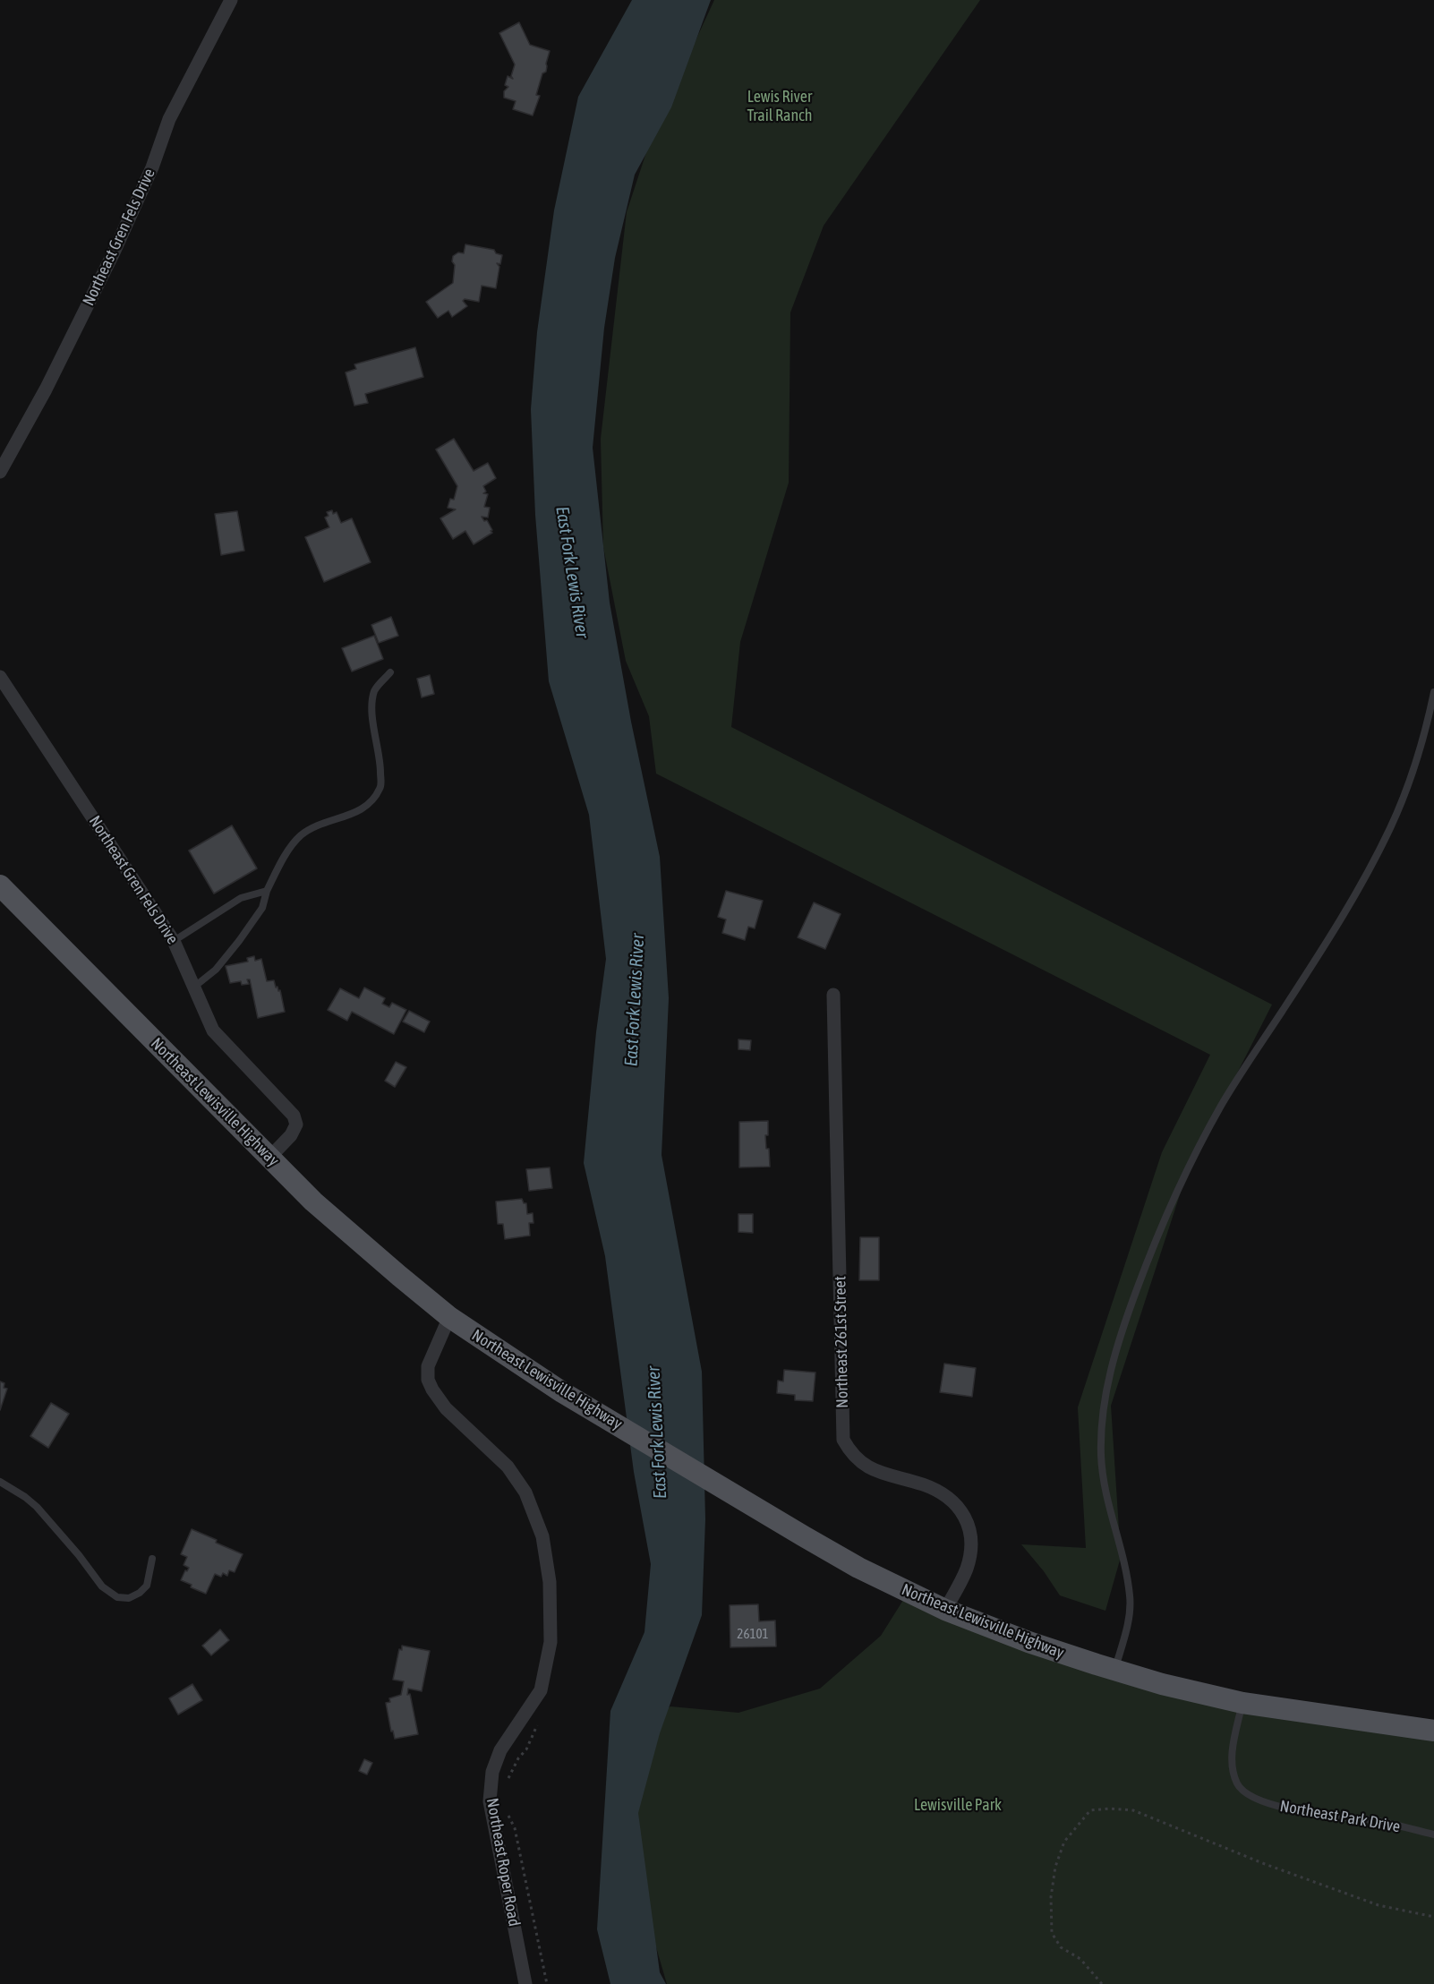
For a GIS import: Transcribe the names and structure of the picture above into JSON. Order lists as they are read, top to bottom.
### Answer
{
  "streets": {
    "main road": ["Northeast Lewisville Highway"],
    "street": ["Northeast Gren Fels Drive", "Northeast 261st Street", "Northeast Roper Road"],
    "lane": ["Northeast Park Drive"]
  },
  "crossings": [
    ["Northeast Gren Fels Drive", "Northeast Lewisville Highway"],
    ["Northeast Lewisville Highway", "Northeast 261st Street"],
    ["Northeast Lewisville Highway", "Northeast Park Drive"],
    ["Northeast Lewisville Highway", "Northeast Roper Road"]
  ],
  "water": ["East Fork Lewis River"],
  "parks": ["Lewis River Trail Ranch", "Lewisville Park"],
  "house_numbers": ["26101"]
}
